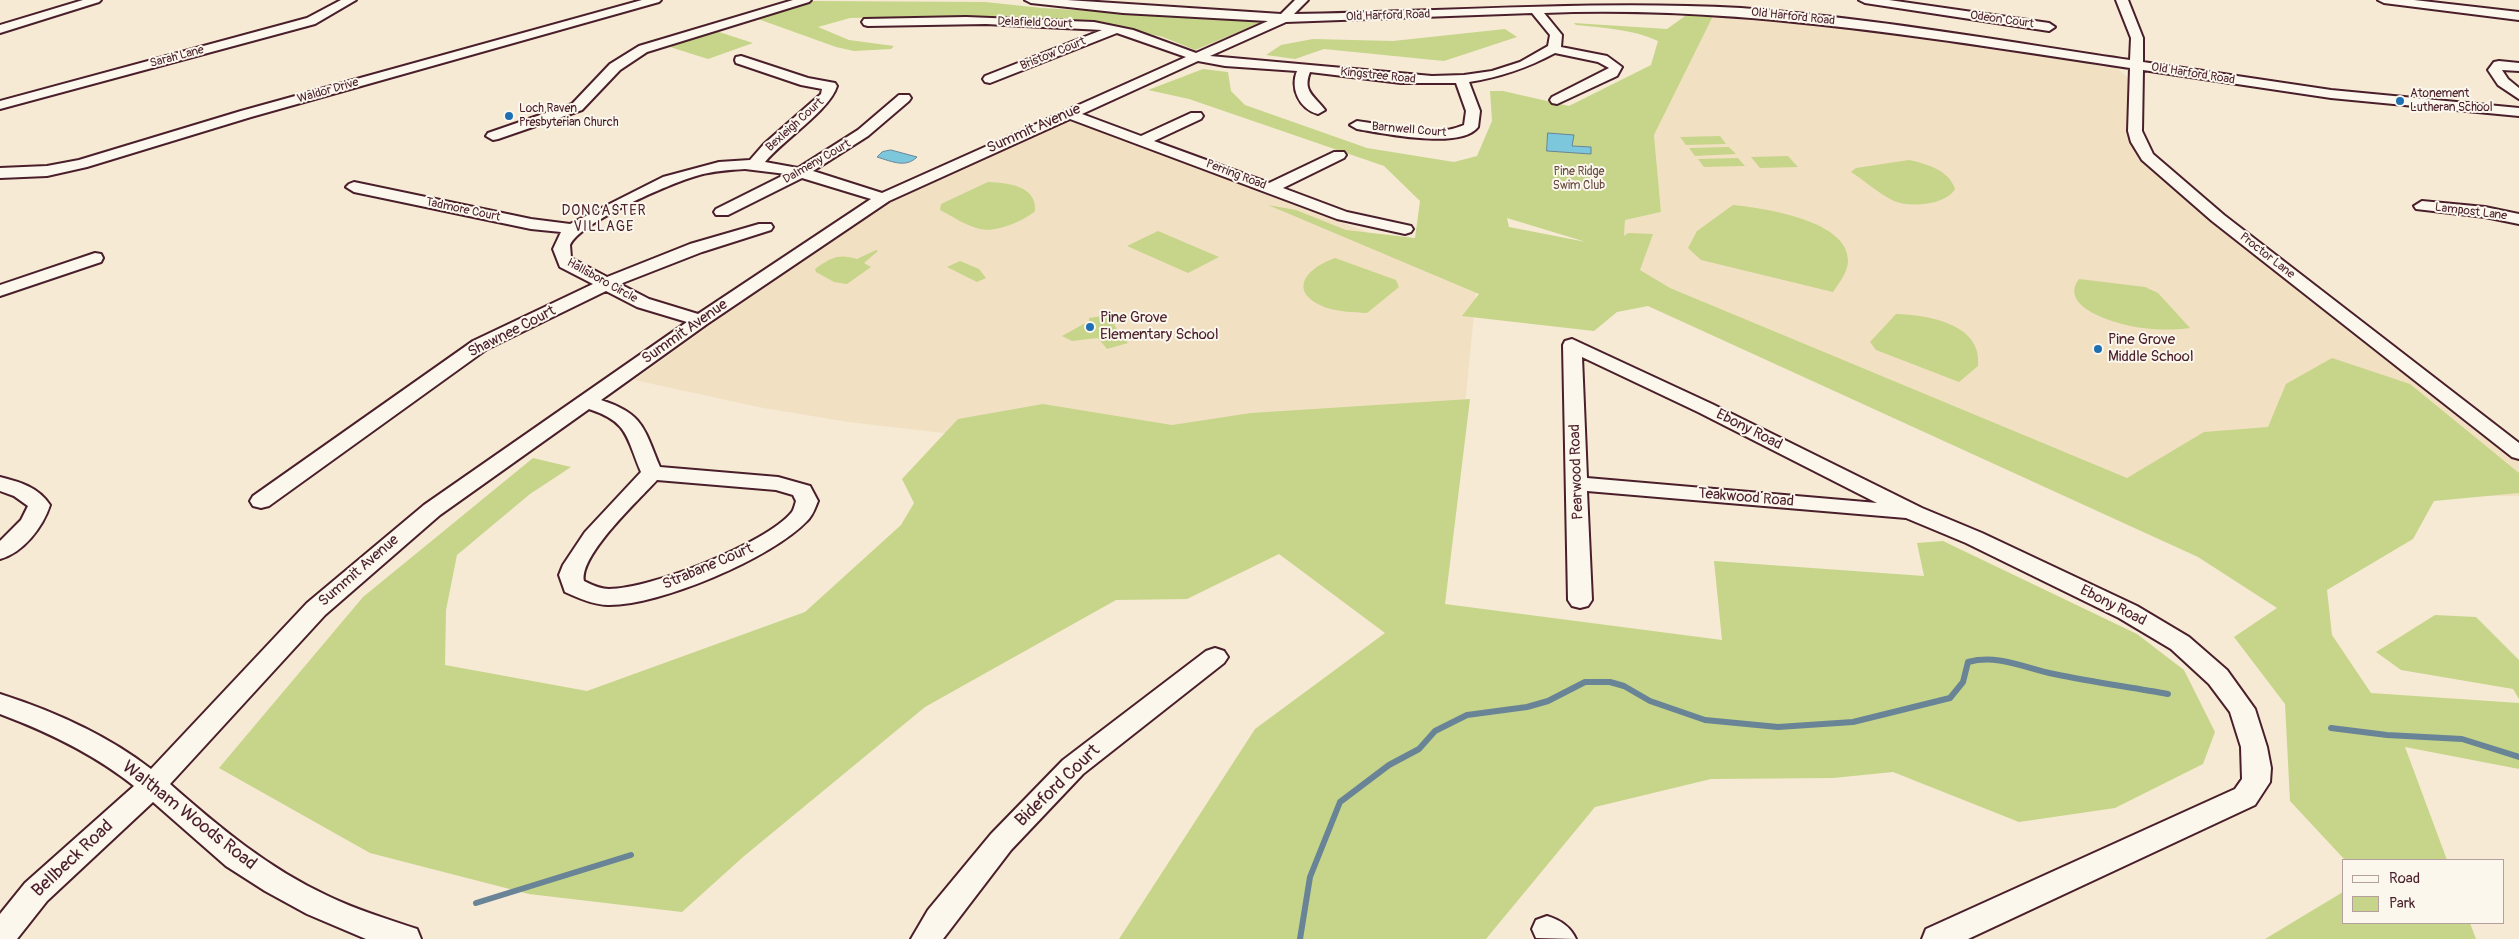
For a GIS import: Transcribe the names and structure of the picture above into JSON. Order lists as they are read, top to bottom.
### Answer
{
  "streets": {
    "street": [
      "Old Harford Road",
      "Odeon Court",
      "Delafield Court",
      "Bristow Court",
      "Sarah Lane",
      "Kingstree Road",
      "Waldor Drive",
      "Bexleigh Court",
      "Summit Avenue",
      "Barnwell Court",
      "Dalmeny Court",
      "Perring Road",
      "Tadmore Court",
      "Lampost Lane",
      "Proctor Lane",
      "Hallsboro Circle",
      "Shawnee Court",
      "Ebony Road",
      "Pearwood Road",
      "Teakwood Road",
      "Strabane Court",
      "Bideford Court",
      "Waltham Woods Road",
      "Bellbeck Road"
    ]
  },
  "crossings": [
    ["Old Harford Road", "Summit Avenue"],
    ["Old Harford Road", "Proctor Lane"],
    ["Delafield Court", "Bristow Court"],
    ["Delafield Court", "Kingstree Road"],
    ["Delafield Court", "Summit Avenue"],
    ["Kingstree Road", "Summit Avenue"],
    ["Kingstree Road", "Barnwell Court"],
    ["Bexleigh Court", "Hallsboro Circle"],
    ["Summit Avenue", "Perring Road"],
    ["Summit Avenue", "Hallsboro Circle"],
    ["Summit Avenue", "Waltham Woods Road"],
    ["Summit Avenue", "Bellbeck Road"],
    ["Dalmeny Court", "Hallsboro Circle"],
    ["Tadmore Court", "Hallsboro Circle"],
    ["Hallsboro Circle", "Shawnee Court"],
    ["Ebony Road", "Pearwood Road"],
    ["Ebony Road", "Teakwood Road"],
    ["Pearwood Road", "Teakwood Road"],
    ["Waltham Woods Road", "Bellbeck Road"]
  ],
  "districts": ["DONCASTER VILLAGE"],
  "parks": ["Pine Ridge Swim Club"],
  "places": [
    "Atonement Lutheran School",
    "Loch Raven Presbyterian Church",
    "Pine Grove Elementary School",
    "Pine Grove Middle School"
  ],
  "legend": ["Road", "Park"]
}
